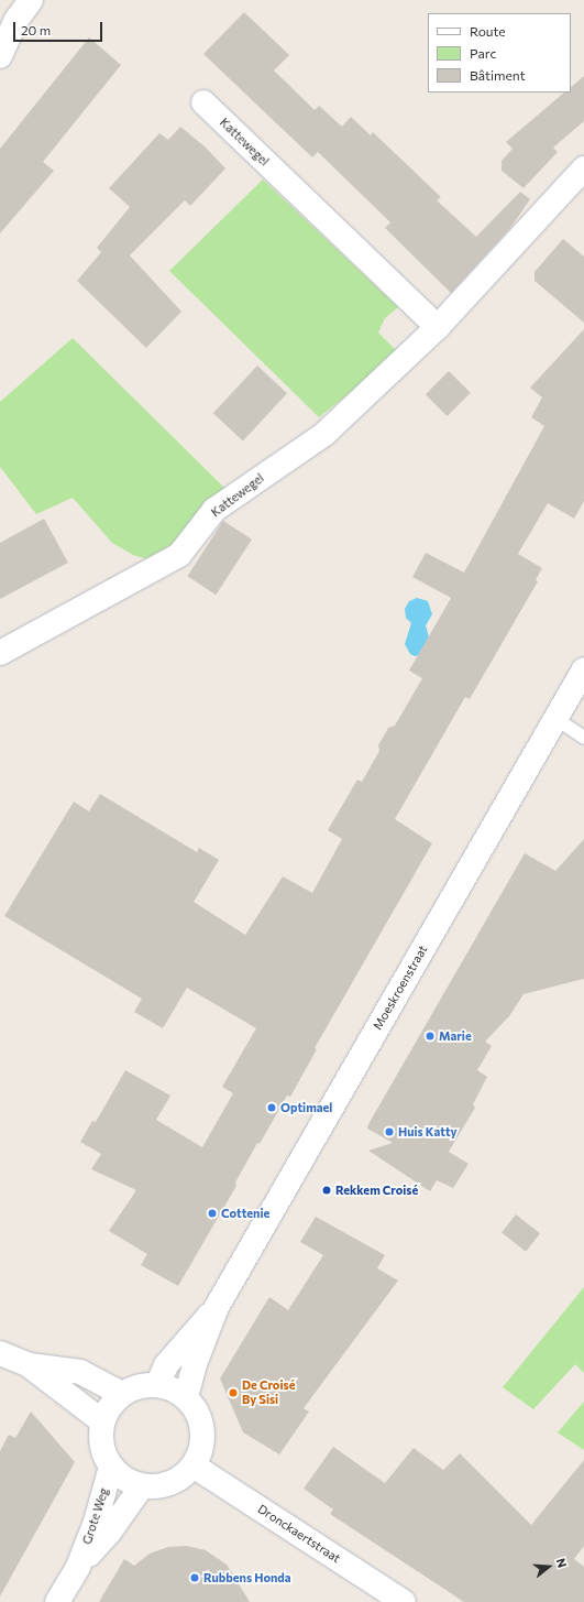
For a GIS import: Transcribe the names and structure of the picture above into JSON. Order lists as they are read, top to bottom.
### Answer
{
  "streets": {
    "main road": [
      "Kattewegel",
      "Moeskroenstraat",
      "Grote Weg",
      "Dronckaertstraat"
    ]
  },
  "crossings": [
    ["Moeskroenstraat", "Grote Weg"],
    ["Moeskroenstraat", "Dronckaertstraat"],
    ["Grote Weg", "Dronckaertstraat"]
  ],
  "places": [
    "Marie",
    "Optimael",
    "Huis Katty",
    "Rekkem Croisé",
    "Cottenie",
    "De Croisé By Sisi",
    "Rubbens Honda"
  ],
  "legend": ["Route", "Parc", "Bâtiment"],
  "scale_bar": "20 m",
  "north": "right"
}
